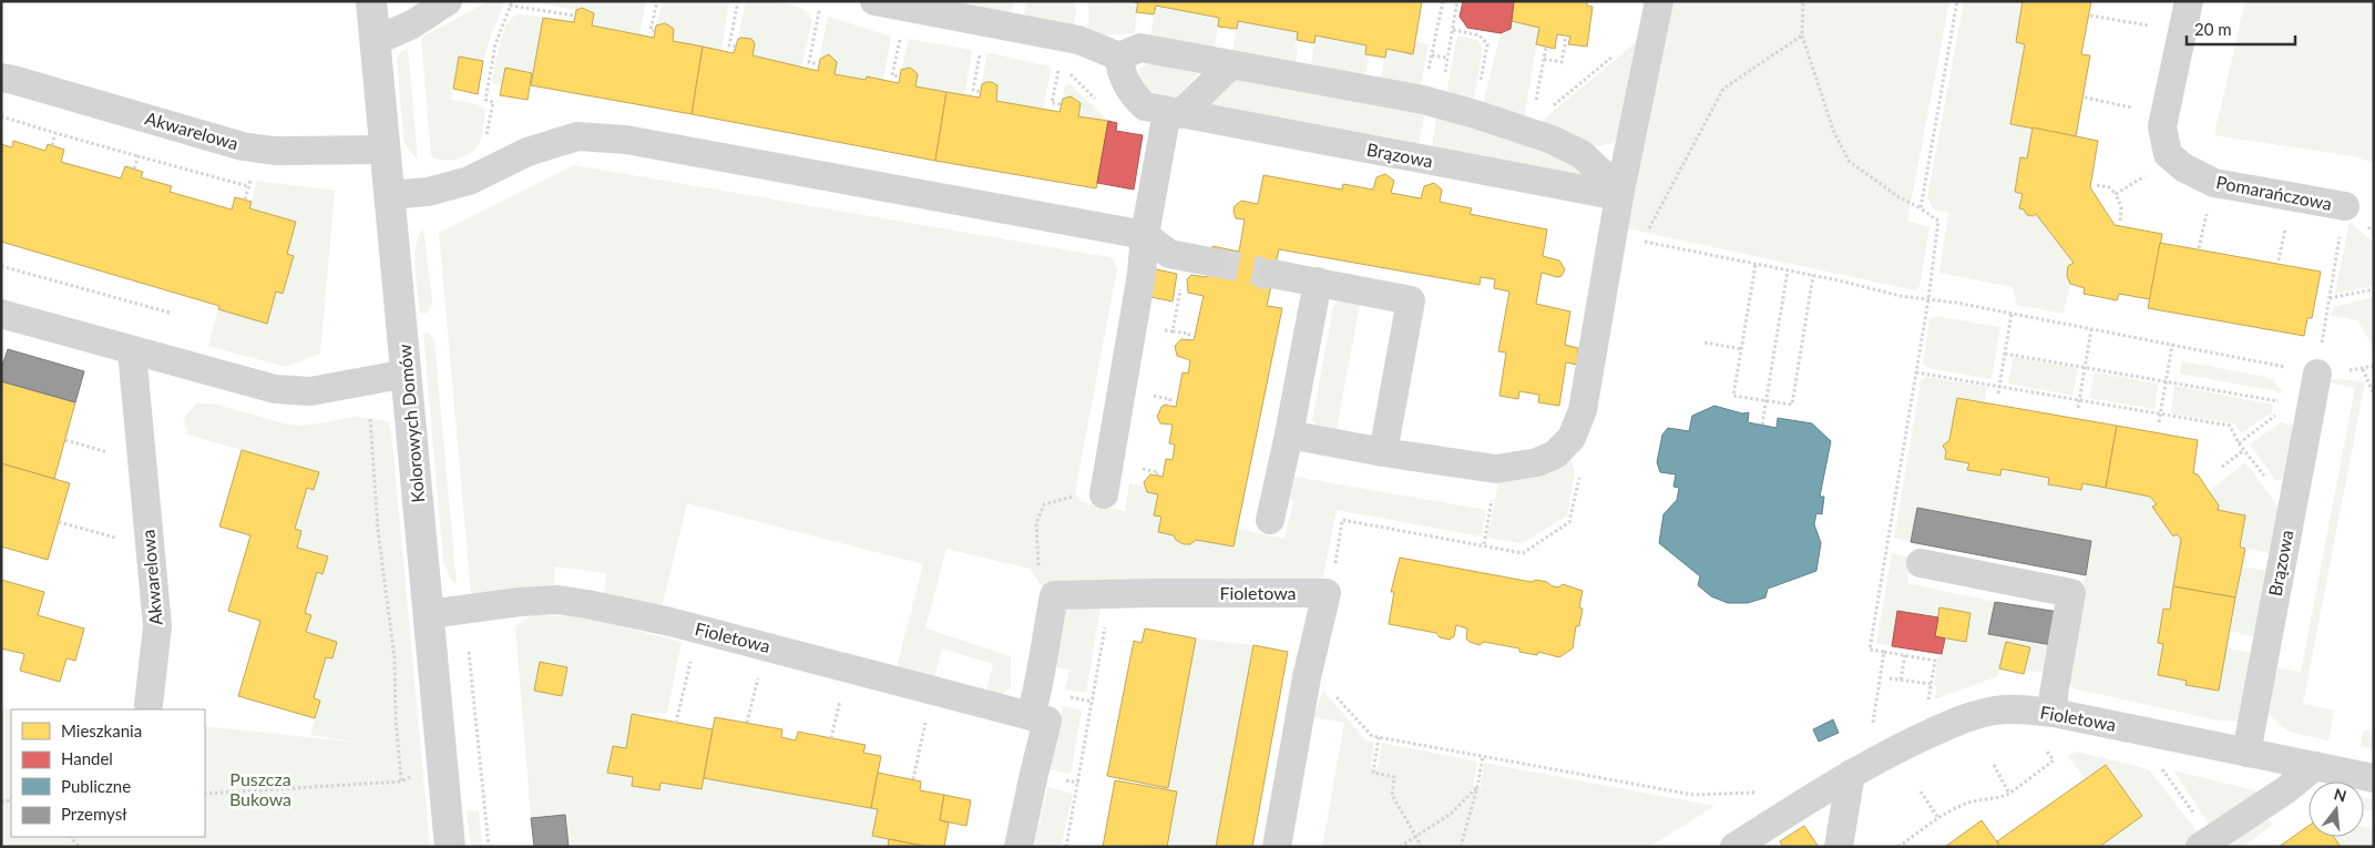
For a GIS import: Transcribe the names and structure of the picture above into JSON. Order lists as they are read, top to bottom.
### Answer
{
  "streets": {
    "street": [
      "Akwarelowa",
      "Brązowa",
      "Pomarańczowa",
      "Kolorowych Domów",
      "Fioletowa"
    ]
  },
  "crossings": [
    ["Akwarelowa", "Kolorowych Domów"],
    ["Brązowa", "Fioletowa"],
    ["Kolorowych Domów", "Fioletowa"]
  ],
  "parks": ["Puszcza Bukowa"],
  "legend": [
    "Mieszkania",
    "Handel",
    "Publiczne",
    "Przemysł"
  ],
  "scale_bar": "20 m",
  "north": "top"
}
